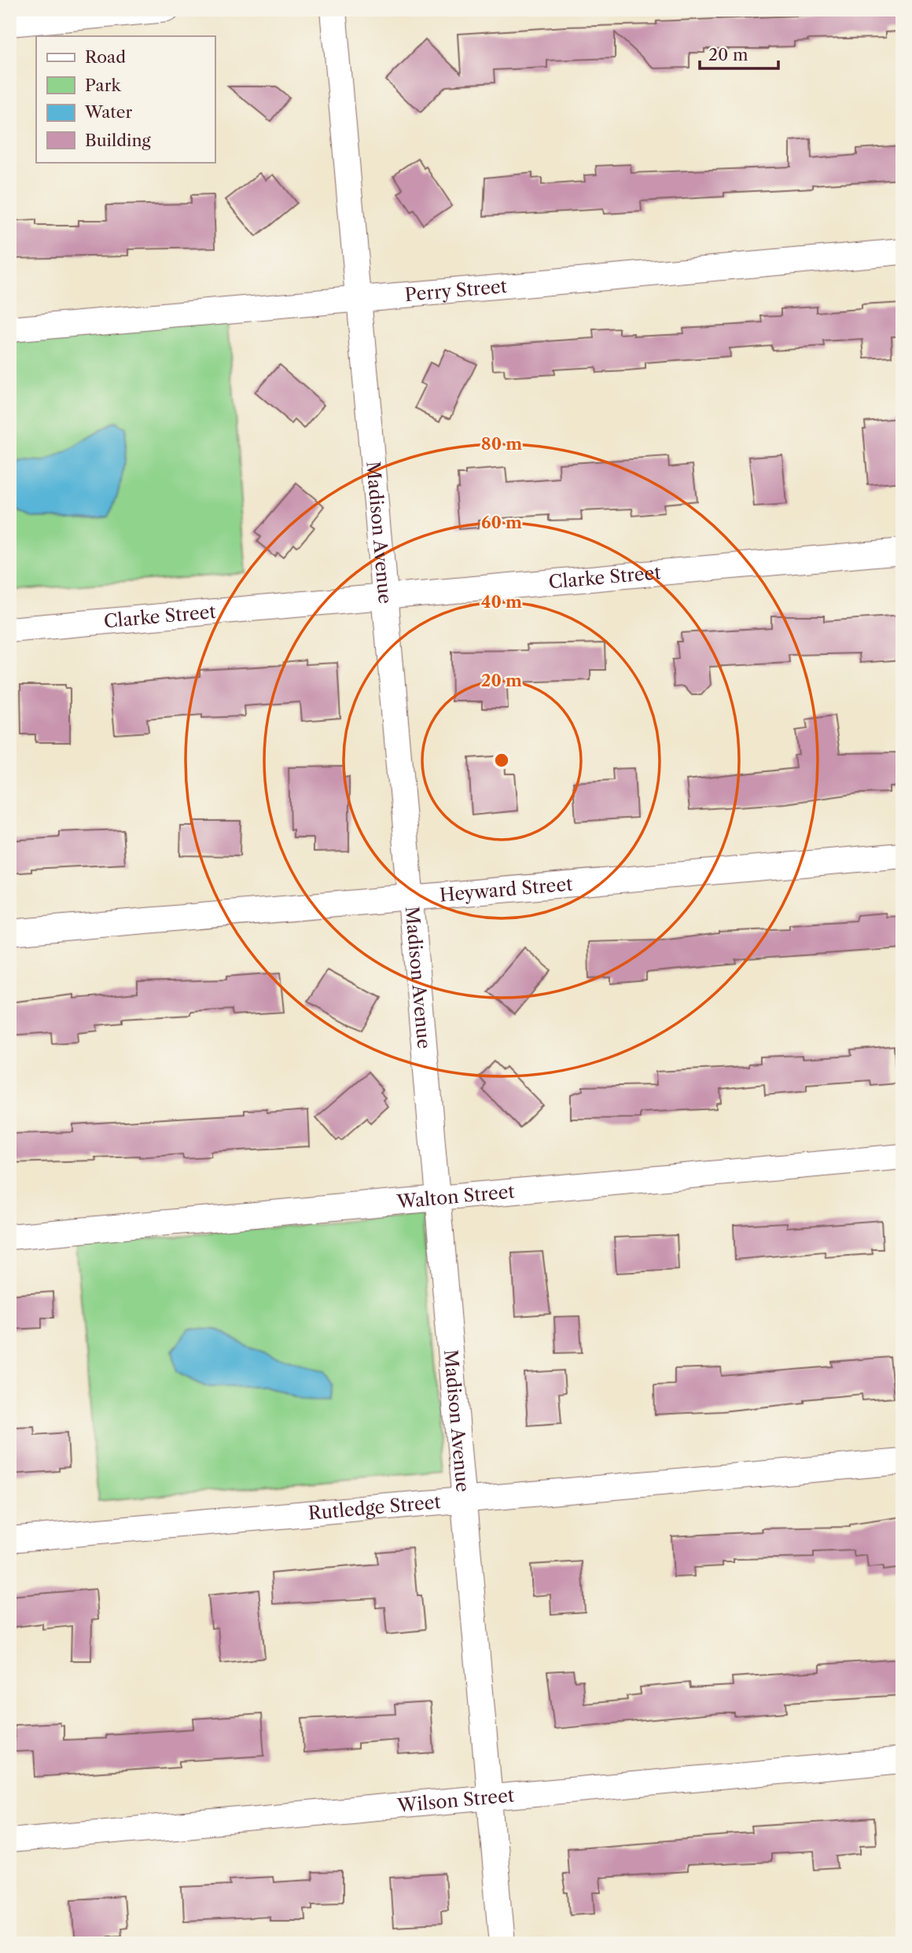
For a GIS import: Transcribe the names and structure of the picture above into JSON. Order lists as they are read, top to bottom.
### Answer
{
  "streets": {
    "street": [
      "Perry Street",
      "Madison Avenue",
      "Clarke Street",
      "Heyward Street",
      "Walton Street",
      "Rutledge Street",
      "Wilson Street"
    ]
  },
  "crossings": [
    ["Perry Street", "Madison Avenue"],
    ["Madison Avenue", "Clarke Street"],
    ["Madison Avenue", "Heyward Street"],
    ["Madison Avenue", "Walton Street"],
    ["Madison Avenue", "Rutledge Street"],
    ["Madison Avenue", "Wilson Street"]
  ],
  "legend": [
    "Road",
    "Park",
    "Water",
    "Building"
  ],
  "scale_bar": "20 m",
  "rings": [
    "80 m",
    "60 m",
    "40 m",
    "20 m"
  ]
}
